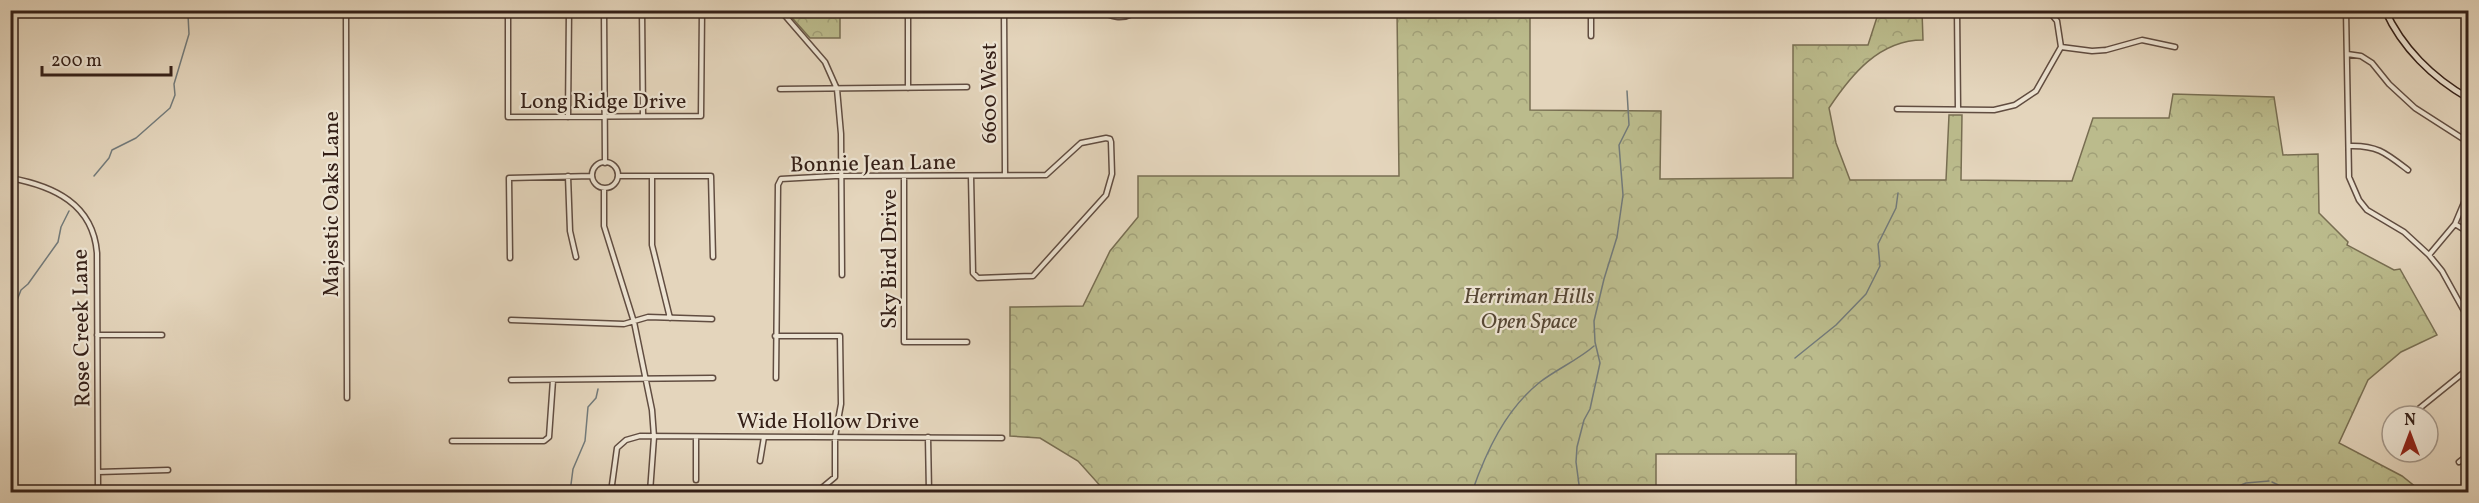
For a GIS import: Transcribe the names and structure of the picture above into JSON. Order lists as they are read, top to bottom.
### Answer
{
  "streets": {
    "street": [
      "6600 West",
      "Long Ridge Drive",
      "Bonnie Jean Lane",
      "Majestic Oaks Lane",
      "Sky Bird Drive",
      "Rose Creek Lane",
      "Wide Hollow Drive"
    ]
  },
  "crossings": [
    ["6600 West", "Bonnie Jean Lane"],
    ["Bonnie Jean Lane", "Sky Bird Drive"]
  ],
  "parks": ["Herriman Hills Open Space"],
  "scale_bar": "200 m",
  "north": "top"
}
